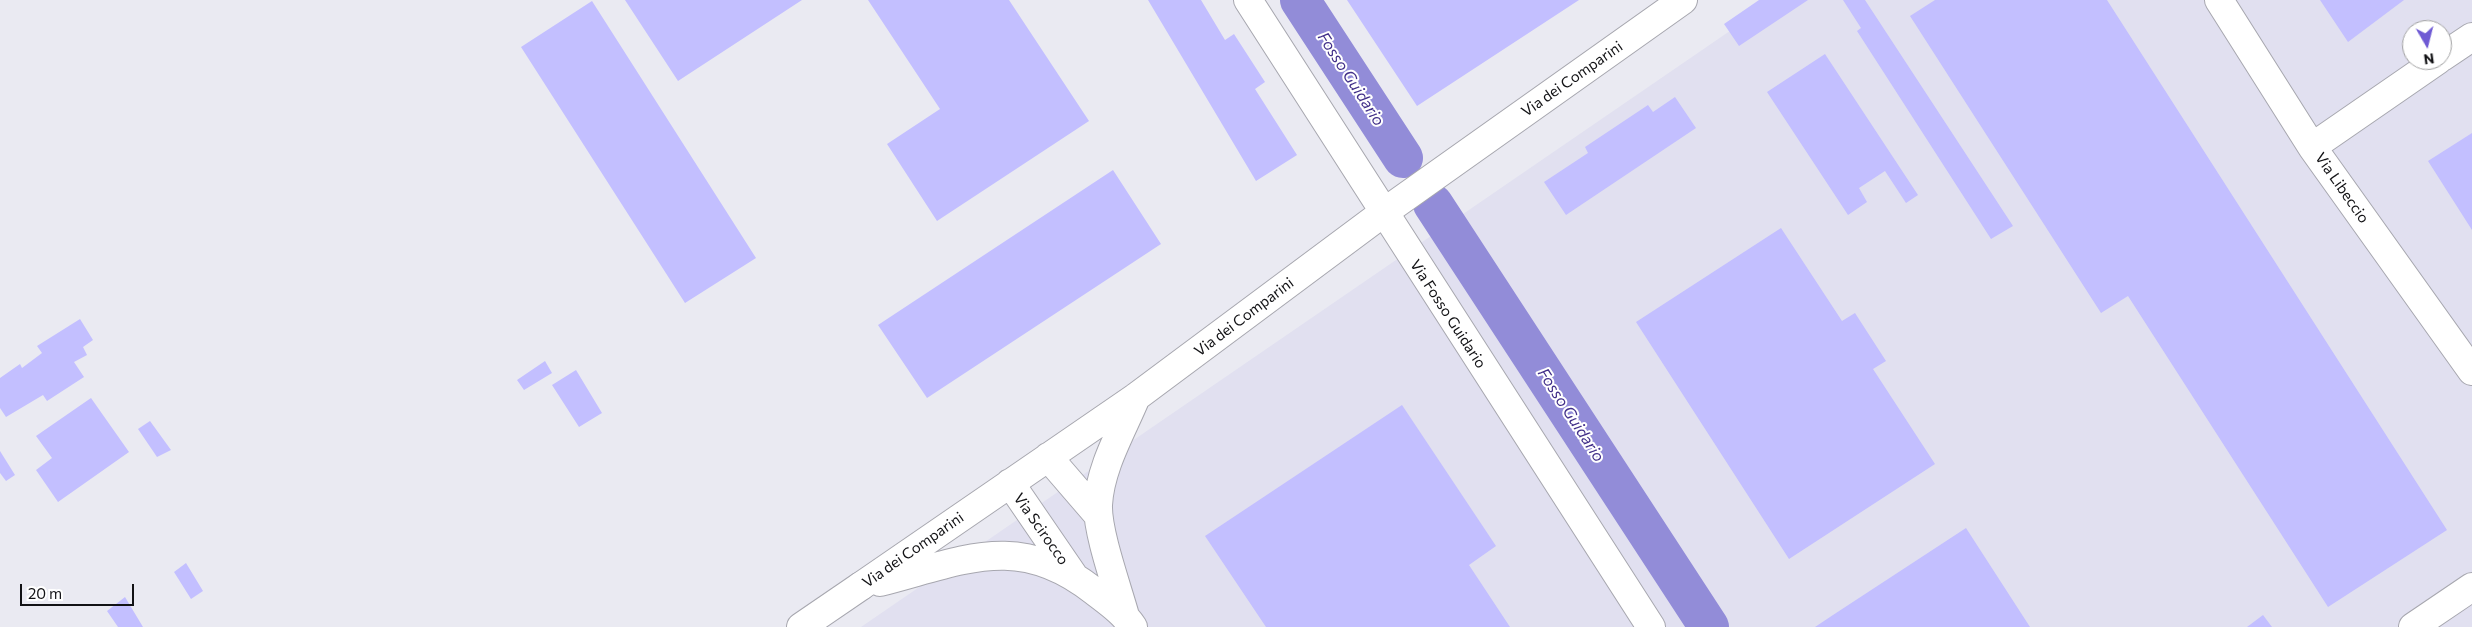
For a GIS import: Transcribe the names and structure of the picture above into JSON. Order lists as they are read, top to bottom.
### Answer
{
  "streets": {
    "street": [
      "Via dei Comparini",
      "Via Libeccio",
      "Via Fosso Guidario",
      "Via Scirocco"
    ]
  },
  "crossings": [
    ["Via dei Comparini", "Via Fosso Guidario"],
    ["Via dei Comparini", "Via Scirocco"]
  ],
  "water": ["Fosso Guidario"],
  "scale_bar": "20 m",
  "north": "bottom"
}
